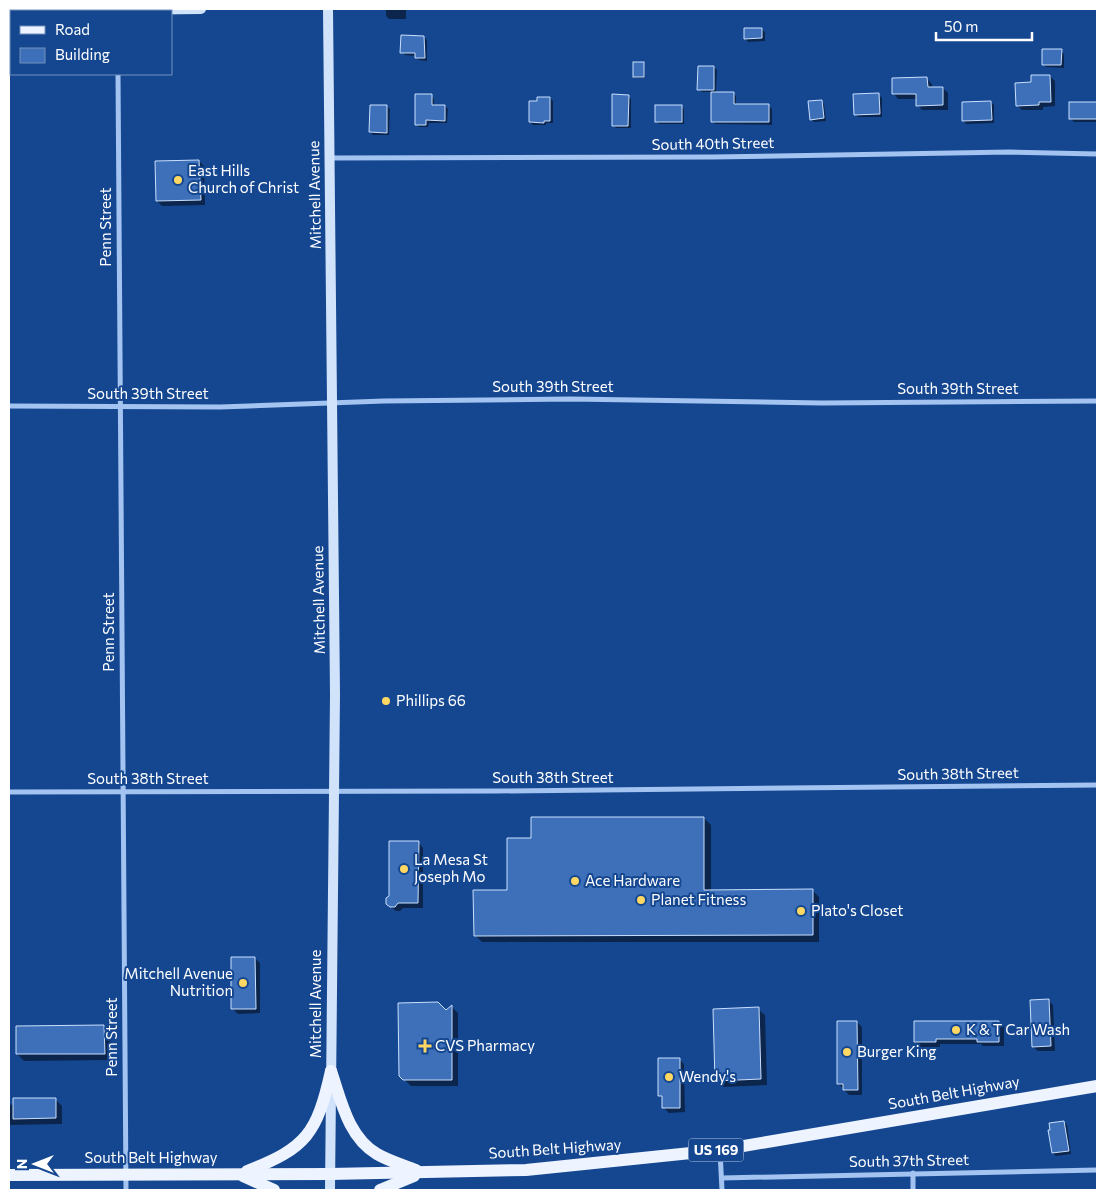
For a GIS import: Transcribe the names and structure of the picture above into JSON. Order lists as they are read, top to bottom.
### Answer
{
  "streets": {
    "main road": ["South Belt Highway", "US 169"],
    "street": [
      "South 40th Street",
      "Mitchell Avenue",
      "Penn Street",
      "South 39th Street",
      "South 38th Street",
      "South 37th Street"
    ]
  },
  "crossings": [
    ["South 40th Street", "Mitchell Avenue"],
    ["Mitchell Avenue", "South 39th Street"],
    ["Mitchell Avenue", "South 38th Street"],
    ["Mitchell Avenue", "South Belt Highway"],
    ["Penn Street", "South 39th Street"],
    ["Penn Street", "South 38th Street"],
    ["Penn Street", "South Belt Highway"]
  ],
  "places": {
    "other": [
      "East Hills Church of Christ",
      "Phillips 66",
      "La Mesa St Joseph Mo",
      "Ace Hardware",
      "Planet Fitness",
      "Plato's Closet",
      "Mitchell Avenue Nutrition",
      "K & T Car Wash",
      "Burger King",
      "Wendy's"
    ],
    "health": ["CVS Pharmacy"]
  },
  "legend": ["Road", "Building"],
  "scale_bar": "50 m",
  "north": "left"
}
